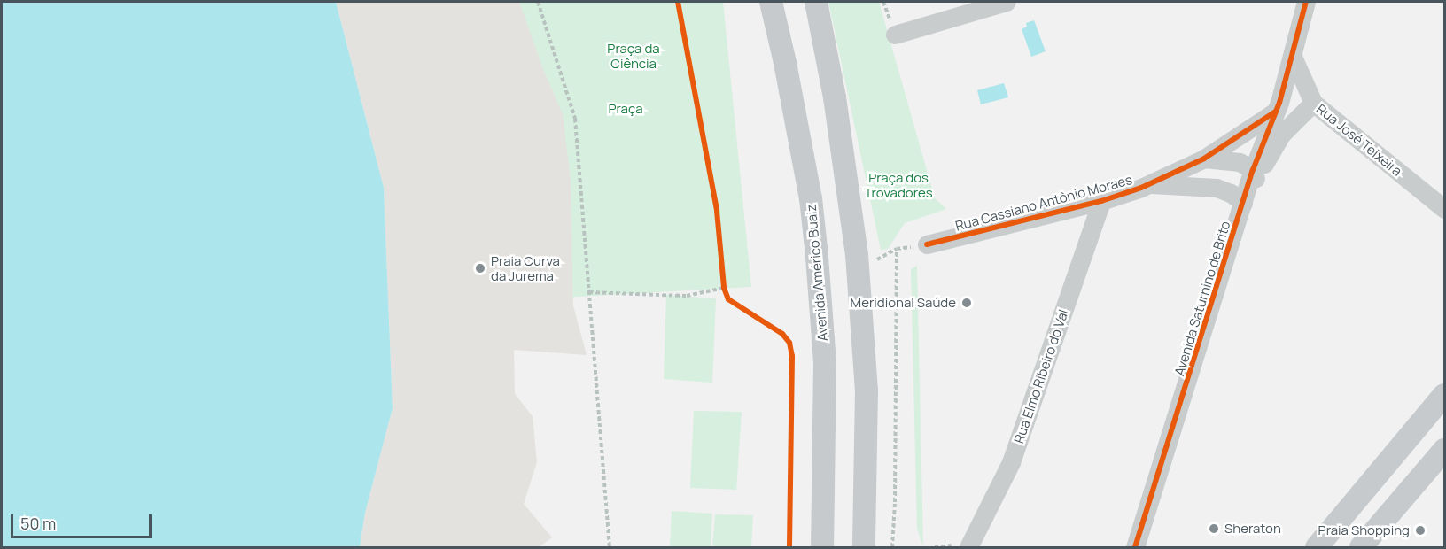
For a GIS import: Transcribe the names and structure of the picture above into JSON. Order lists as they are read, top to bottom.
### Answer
{
  "streets": {
    "main road": ["Avenida Américo Buaiz"],
    "street": [
      "Rua José Teixeira",
      "Rua Cassiano Antônio Moraes",
      "Avenida Saturnino de Brito",
      "Rua Elmo Ribeiro do Val"
    ]
  },
  "crossings": [
    ["Rua José Teixeira", "Avenida Saturnino de Brito"],
    ["Rua Cassiano Antônio Moraes", "Avenida Saturnino de Brito"],
    ["Rua Cassiano Antônio Moraes", "Rua Elmo Ribeiro do Val"]
  ],
  "parks": ["Praça da Ciência", "Praça", "Praça dos Trovadores"],
  "places": [
    "Praia Curva da Jurema",
    "Meridional Saúde",
    "Sheraton",
    "Praia Shopping"
  ],
  "scale_bar": "50 m"
}
